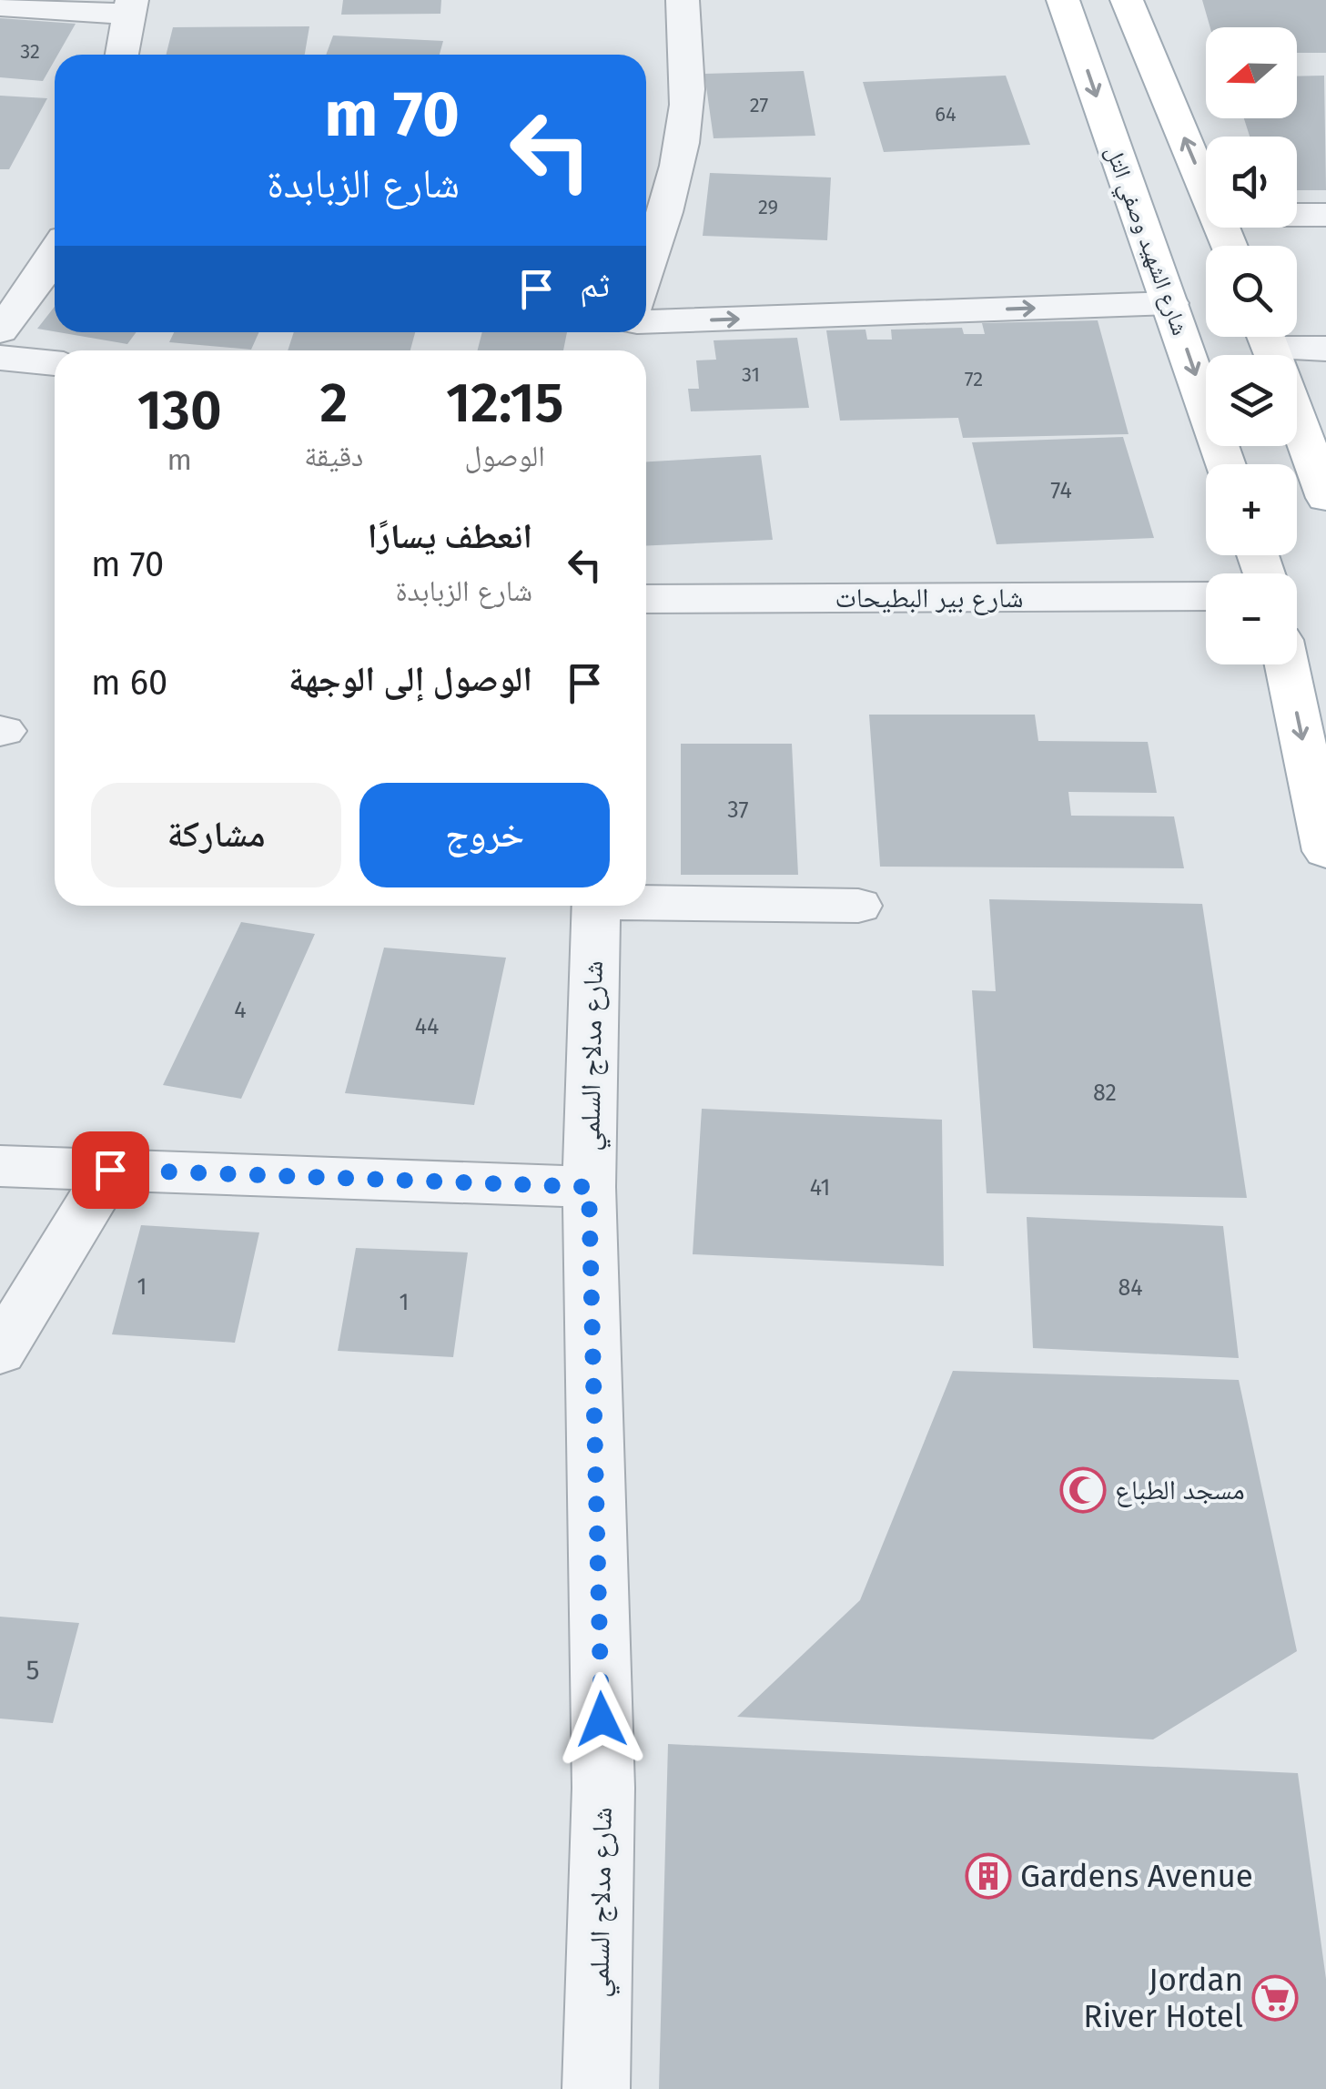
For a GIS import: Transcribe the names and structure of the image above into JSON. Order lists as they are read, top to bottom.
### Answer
{
  "streets": {
    "main road": ["شارع الشهيد وصفي التل"],
    "street": ["شارع بير البطيحات", "شارع مدلاج السلمي"]
  },
  "places": {
    "mosque": ["مسجد الطباع"],
    "building": ["Gardens Avenue"],
    "supermarket": ["Jordan River Hotel"]
  },
  "house_numbers": [
    "32",
    "27",
    "64",
    "29",
    "31",
    "72",
    "74",
    "37",
    "4",
    "44",
    "82",
    "41",
    "1",
    "84",
    "1",
    "5"
  ],
  "north": "left",
  "page": {
    "map_buttons": ["+", "−"],
    "turn": ["70 m", "شارع الزبابدة"],
    "then": "ثم",
    "eta": [
      "12:15",
      "الوصول",
      "2",
      "دقيقة",
      "130",
      "m"
    ],
    "list": [
      {
        "name": "انعطف يسارًا",
        "note": "شارع الزبابدة",
        "value": "70 m"
      },
      {
        "name": "الوصول إلى الوجهة",
        "value": "60 m"
      }
    ],
    "buttons": ["خروج", "مشاركة"]
  }
}
